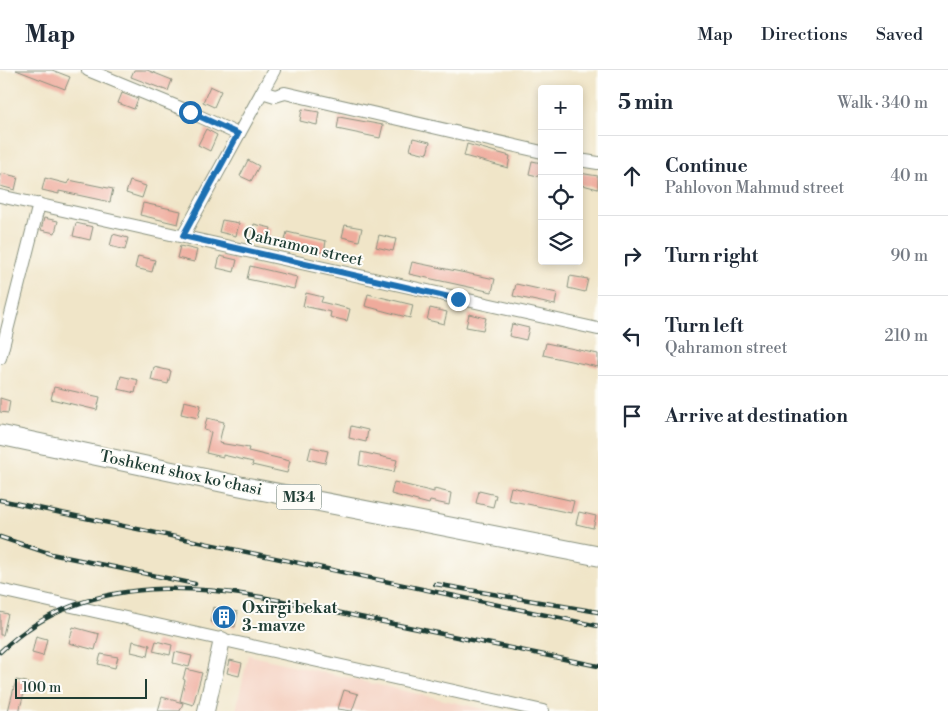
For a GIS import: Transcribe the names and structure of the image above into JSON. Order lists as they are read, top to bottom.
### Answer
{
  "streets": {
    "highway": ["Toshkent shox ko'chasi", "M34"],
    "street": ["Qahramon street"]
  },
  "places": {
    "building": ["Oxirgi bekat 3-mavze"]
  },
  "scale_bar": "100 m",
  "page": {
    "header": "Map",
    "nav": ["Map", "Directions", "Saved"],
    "heading": ["5 min", "Walk · 340 m"],
    "map_buttons": ["+", "−"],
    "list": [
      ["Continue", "Pahlovon Mahmud street", "40 m"],
      ["Turn right", "90 m"],
      ["Turn left", "Qahramon street", "210 m"],
      "Arrive at destination"
    ],
    "scale": "100 m"
  }
}
